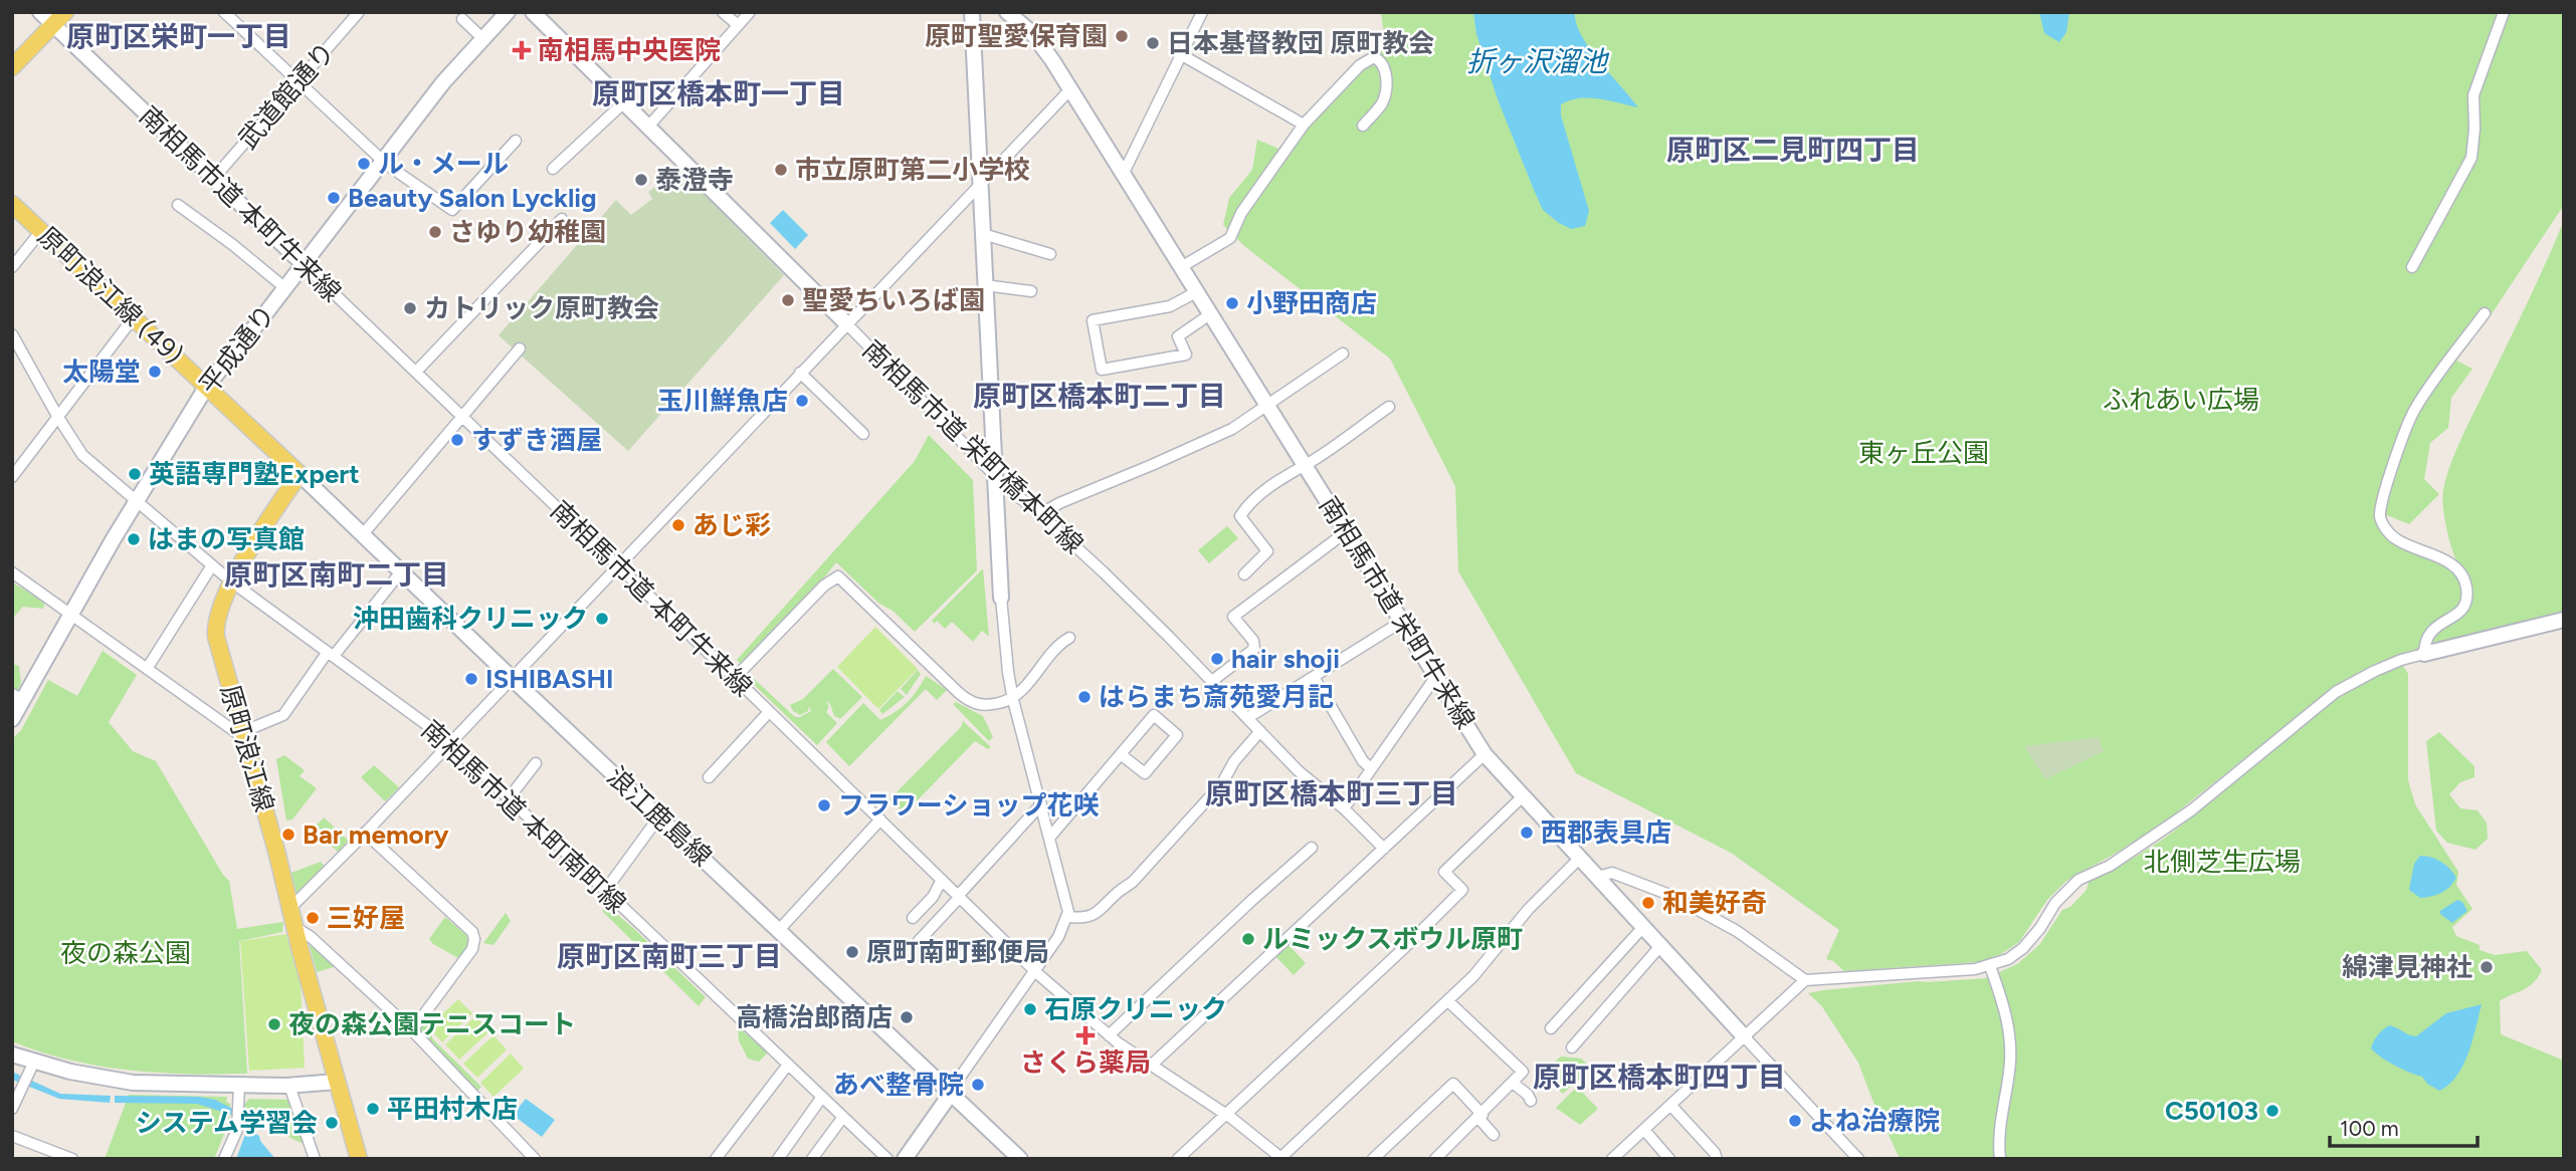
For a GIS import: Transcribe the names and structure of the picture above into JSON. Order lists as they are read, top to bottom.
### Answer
{
  "streets": {
    "main road": ["原町浪江線 (49)", "原町浪江線"],
    "street": [
      "武道館通り",
      "南相馬市道 本町牛来線",
      "平成通り",
      "南相馬市道 栄町橋本町線",
      "南相馬市道 栄町牛来線",
      "南相馬市道 本町南町線",
      "浪江鹿島線"
    ]
  },
  "crossings": [
    ["武道館通り", "南相馬市道 本町牛来線"],
    ["南相馬市道 本町牛来線", "平成通り"],
    ["原町浪江線 (49)", "平成通り"],
    ["平成通り", "南相馬市道 本町南町線"],
    ["原町浪江線", "南相馬市道 本町南町線"],
    ["原町浪江線", "浪江鹿島線"]
  ],
  "districts": [
    "原町区栄町一丁目",
    "原町区橋本町一丁目",
    "原町区二見町四丁目",
    "原町区橋本町二丁目",
    "原町区南町二丁目",
    "原町区橋本町三丁目",
    "原町区南町三丁目",
    "原町区橋本町四丁目"
  ],
  "water": ["折ヶ沢溜池"],
  "parks": [
    "ふれあい広場",
    "東ヶ丘公園",
    "北側芝生広場",
    "夜の森公園"
  ],
  "places": {
    "other": [
      "原町聖愛保育園",
      "日本基督教団 原町教会",
      "ル・メール",
      "市立原町第二小学校",
      "泰澄寺",
      "Beauty Salon Lycklig",
      "さゆり幼稚園",
      "聖愛ちいろば園",
      "小野田商店",
      "カトリック原町教会",
      "太陽堂",
      "玉川鮮魚店",
      "すずき酒屋",
      "英語専門塾Expert",
      "あじ彩",
      "はまの写真館",
      "沖田歯科クリニック",
      "hair shoji",
      "ISHIBASHI",
      "はらまち斎苑愛月記",
      "フラワーショップ花咲",
      "西郡表具店",
      "Bar memory",
      "和美好奇",
      "三好屋",
      "ルミックスボウル原町",
      "原町南町郵便局",
      "綿津見神社",
      "石原クリニック",
      "高橋治郎商店",
      "夜の森公園テニスコート",
      "あべ整骨院",
      "平田村木店",
      "C50103",
      "よね治療院",
      "システム学習会"
    ],
    "health": ["南相馬中央医院", "さくら薬局"]
  },
  "scale_bar": "100 m"
}
